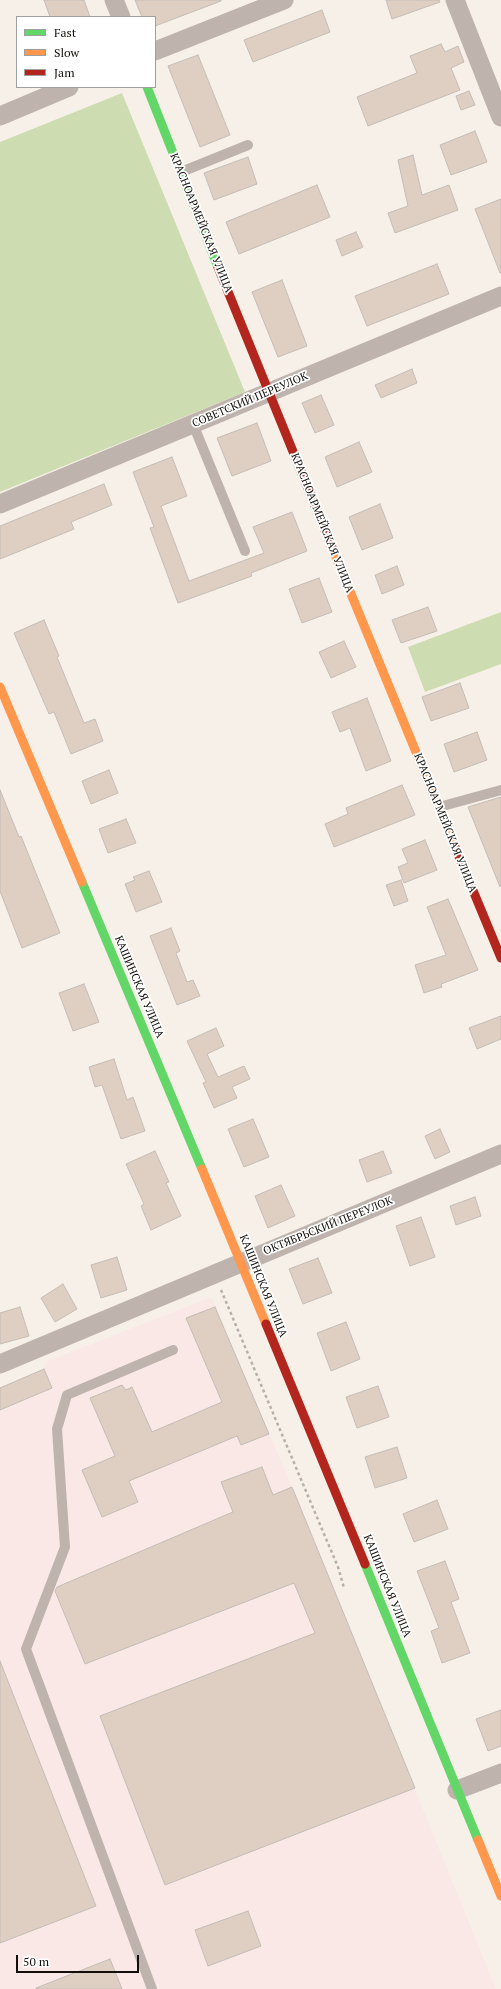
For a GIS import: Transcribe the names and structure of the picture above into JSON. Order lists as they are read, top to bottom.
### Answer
{
  "streets": {
    "main road": ["КРАСНОАРМЕЙСКАЯ УЛИЦА", "КАШИНСКАЯ УЛИЦА"],
    "street": ["СОВЕТСКИЙ ПЕРЕУЛОК", "ОКТЯБРЬСКИЙ ПЕРЕУЛОК"]
  },
  "crossings": [
    ["КРАСНОАРМЕЙСКАЯ УЛИЦА", "СОВЕТСКИЙ ПЕРЕУЛОК"],
    ["КАШИНСКАЯ УЛИЦА", "ОКТЯБРЬСКИЙ ПЕРЕУЛОК"]
  ],
  "legend": ["Fast", "Slow", "Jam"],
  "scale_bar": "50 m"
}
